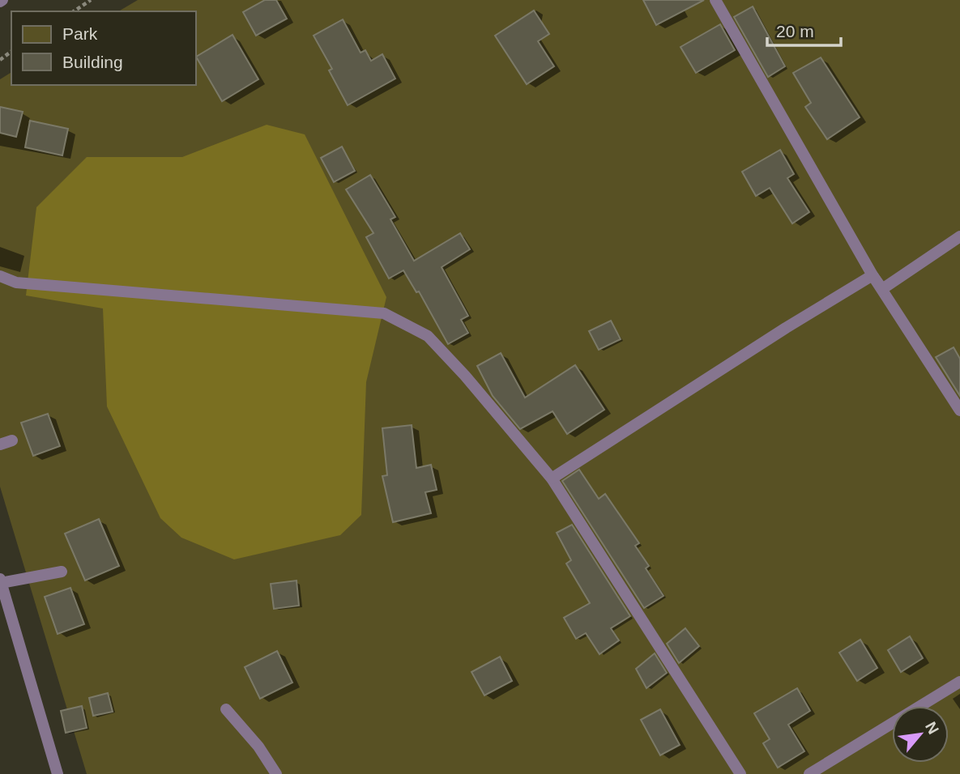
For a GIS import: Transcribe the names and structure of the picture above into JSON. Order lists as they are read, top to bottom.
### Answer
{
  "legend": ["Park", "Building"],
  "scale_bar": "20 m",
  "north": "top right"
}
